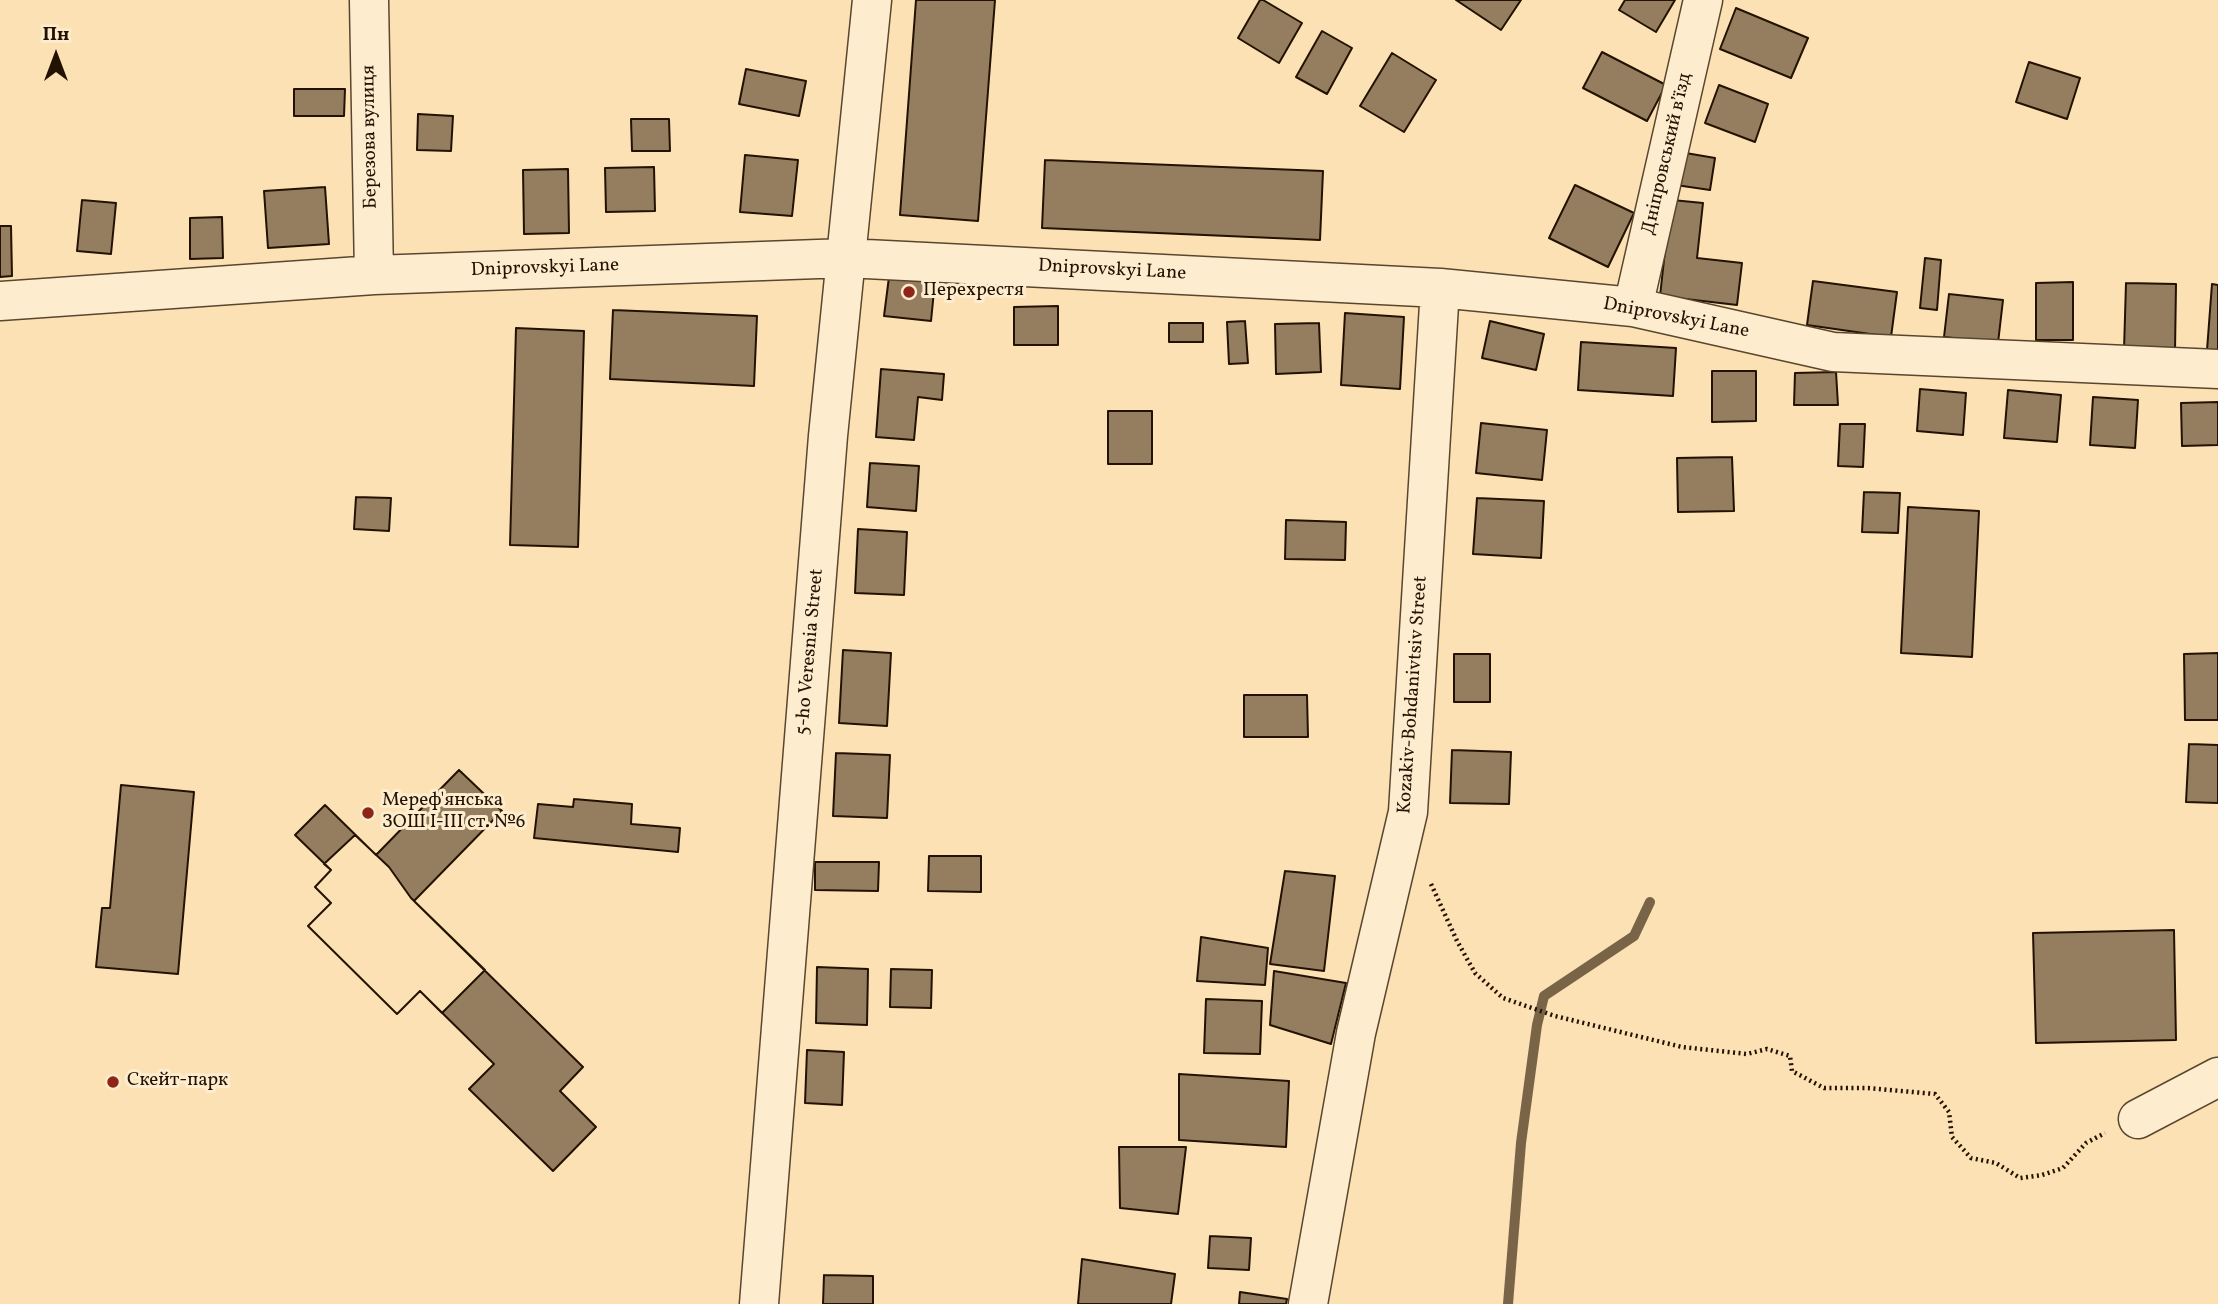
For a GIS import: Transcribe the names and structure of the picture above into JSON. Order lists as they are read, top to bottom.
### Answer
{
  "streets": {
    "street": [
      "Березова вулиця",
      "Дніпровський в’їзд",
      "Dniprovskyi Lane",
      "5-ho Veresnia Street",
      "Kozakiv-Bohdanivtsiv Street"
    ]
  },
  "crossings": [
    ["Березова вулиця", "Dniprovskyi Lane"],
    ["Дніпровський в’їзд", "Dniprovskyi Lane"],
    ["Dniprovskyi Lane", "5-ho Veresnia Street"],
    ["Dniprovskyi Lane", "Kozakiv-Bohdanivtsiv Street"]
  ],
  "places": ["Перехрестя", "Мереф'янська ЗОШ І-ІІІ ст. №6", "Скейт-парк"],
  "north": "top"
}
